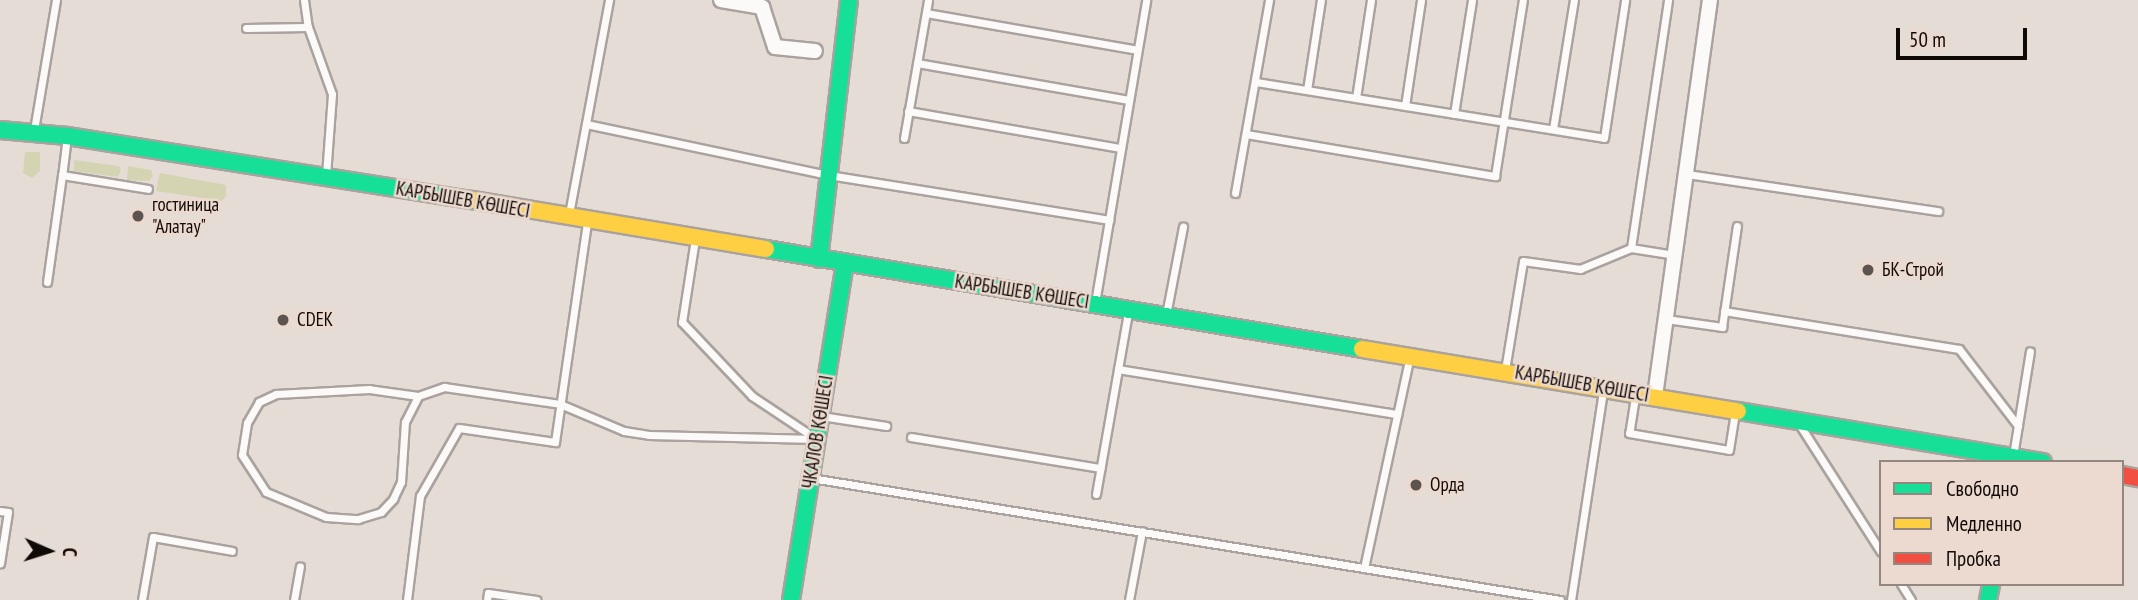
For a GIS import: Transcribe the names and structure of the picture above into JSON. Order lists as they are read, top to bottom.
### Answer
{
  "streets": {
    "main road": ["КАРБЫШЕВ КӨШЕСІ", "ЧКАЛОВ КӨШЕСІ"]
  },
  "crossings": [
    ["КАРБЫШЕВ КӨШЕСІ", "ЧКАЛОВ КӨШЕСІ"]
  ],
  "places": [
    "гостиница \"Алатау\"",
    "БК-Строй",
    "CDEK",
    "Орда"
  ],
  "legend": ["Свободно", "Медленно", "Пробка"],
  "scale_bar": "50 m",
  "north": "right"
}
